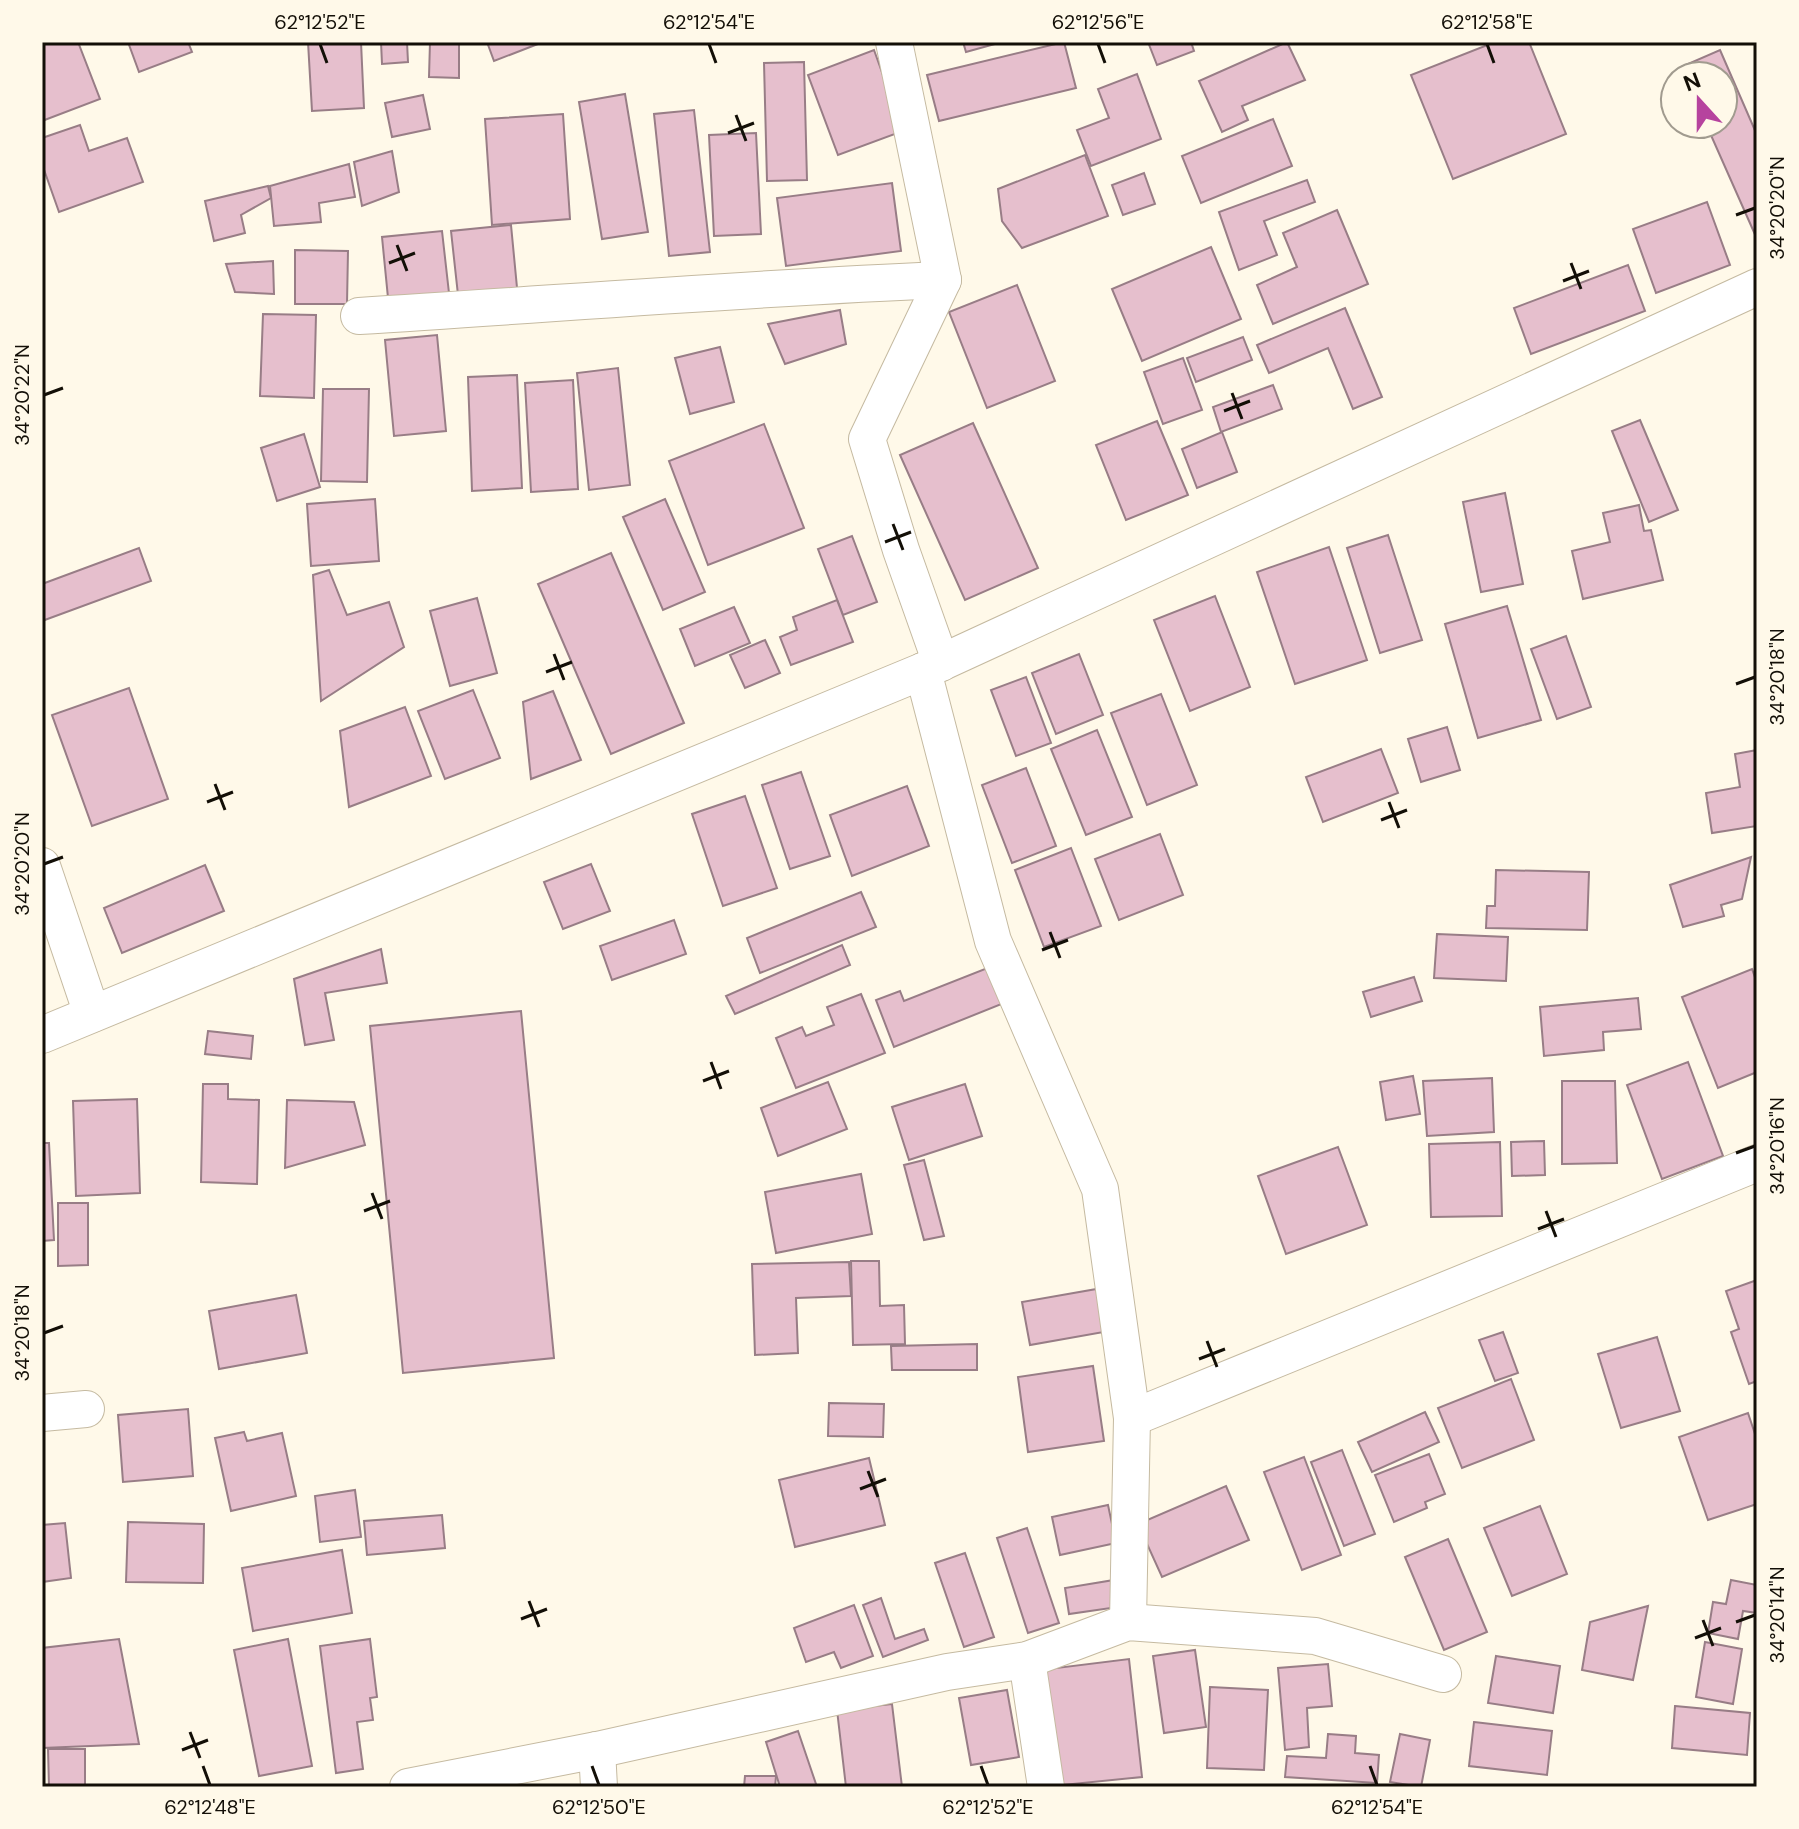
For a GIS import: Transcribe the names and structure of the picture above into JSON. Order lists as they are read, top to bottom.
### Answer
{
  "north": "top",
  "coordinates": [
    "62°12'52\"E",
    "62°12'54\"E",
    "62°12'56\"E",
    "62°12'58\"E",
    "34°20'20\"N",
    "34°20'22\"N",
    "34°20'18\"N",
    "34°20'16\"N",
    "34°20'14\"N",
    "62°12'48\"E",
    "62°12'50\"E"
  ]
}
